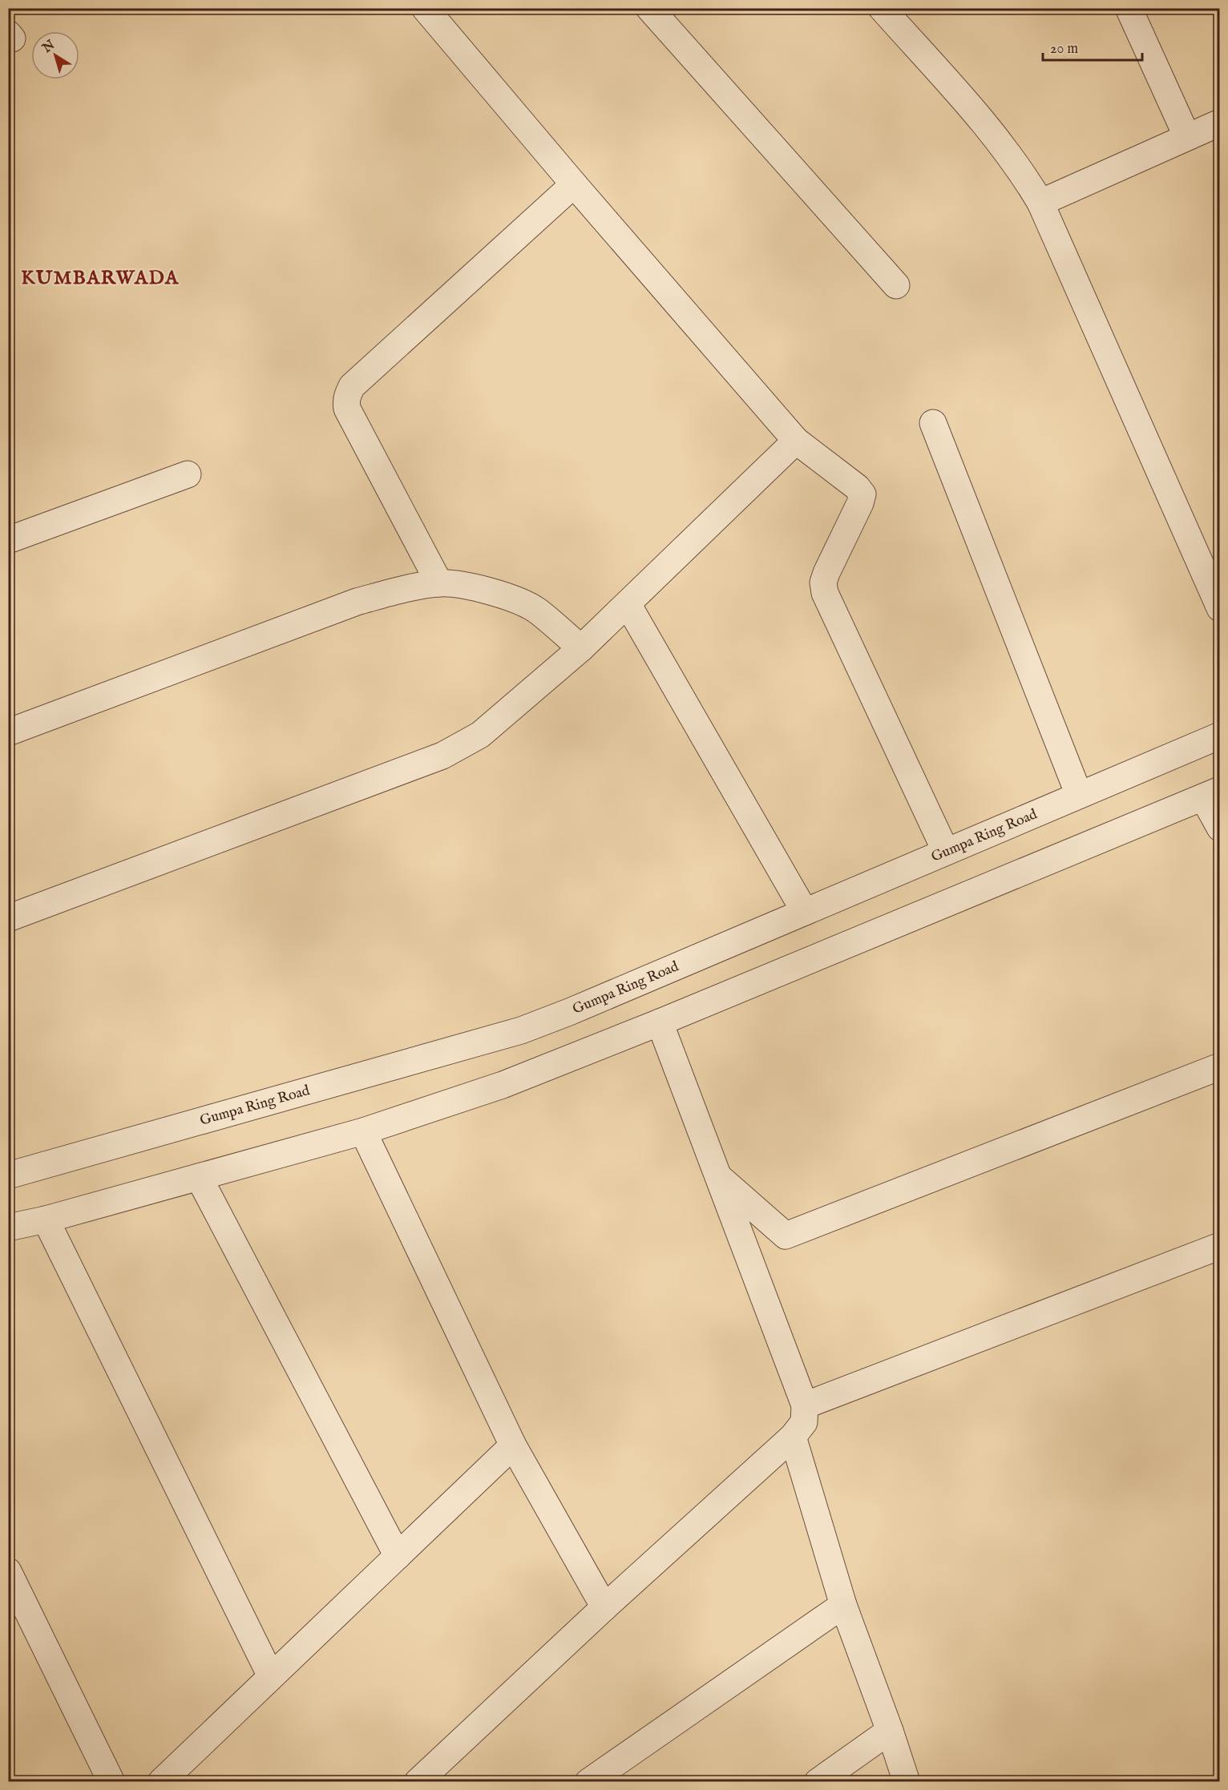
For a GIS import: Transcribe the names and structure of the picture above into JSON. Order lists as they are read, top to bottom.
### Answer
{
  "streets": {
    "street": ["Gumpa Ring Road"]
  },
  "districts": ["KUMBARWADA"],
  "scale_bar": "20 m",
  "north": "top left"
}
